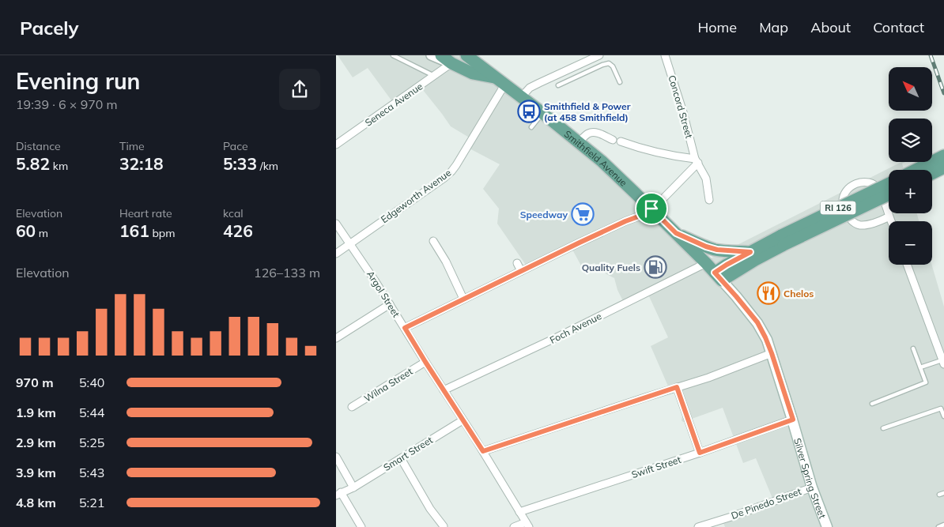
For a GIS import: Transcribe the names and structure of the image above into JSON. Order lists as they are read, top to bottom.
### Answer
{
  "streets": {
    "main road": ["Smithfield Avenue", "RI 126", "Silver Spring Street"],
    "street": [
      "Seneca Avenue",
      "Concord Street",
      "Edgeworth Avenue",
      "Argol Street",
      "Foch Avenue",
      "Wilna Street",
      "Smart Street",
      "Swift Street",
      "De Pinedo Street"
    ]
  },
  "crossings": [
    ["Smithfield Avenue", "Edgeworth Avenue"],
    ["Smithfield Avenue", "RI 126"],
    ["Smithfield Avenue", "Foch Avenue"],
    ["Smithfield Avenue", "Silver Spring Street"],
    ["Edgeworth Avenue", "Argol Street"],
    ["RI 126", "Silver Spring Street"],
    ["Argol Street", "Foch Avenue"],
    ["Argol Street", "Wilna Street"],
    ["Argol Street", "Smart Street"],
    ["Argol Street", "Swift Street"],
    ["Swift Street", "Silver Spring Street"],
    ["Silver Spring Street", "De Pinedo Street"]
  ],
  "places": {
    "bus stop": ["Smithfield & Power (at 458 Smithfield)"],
    "supermarket": ["Speedway"],
    "fuel station": ["Quality Fuels"],
    "restaurant": ["Chelos"]
  },
  "north": "top left",
  "page": {
    "header": "Pacely",
    "nav": [
      "Home",
      "Map",
      "About",
      "Contact"
    ],
    "heading": ["Evening run", "19:39 · 6 × 970 m"],
    "map_buttons": ["+", "−"],
    "stats": [
      ["Distance", "5.82 km"],
      ["Time", "32:18"],
      ["Pace", "5:33 /km"],
      ["Elevation", "60 m"],
      ["Heart rate", "161 bpm"],
      ["kcal", "426"]
    ],
    "chart": ["Elevation", "126–133 m"],
    "list": [
      {
        "name": "970 m",
        "note": "5:40"
      },
      {
        "name": "1.9 km",
        "note": "5:44"
      },
      {
        "name": "2.9 km",
        "note": "5:25"
      },
      {
        "name": "3.9 km",
        "note": "5:43"
      },
      {
        "name": "4.8 km",
        "note": "5:21"
      }
    ]
  }
}
